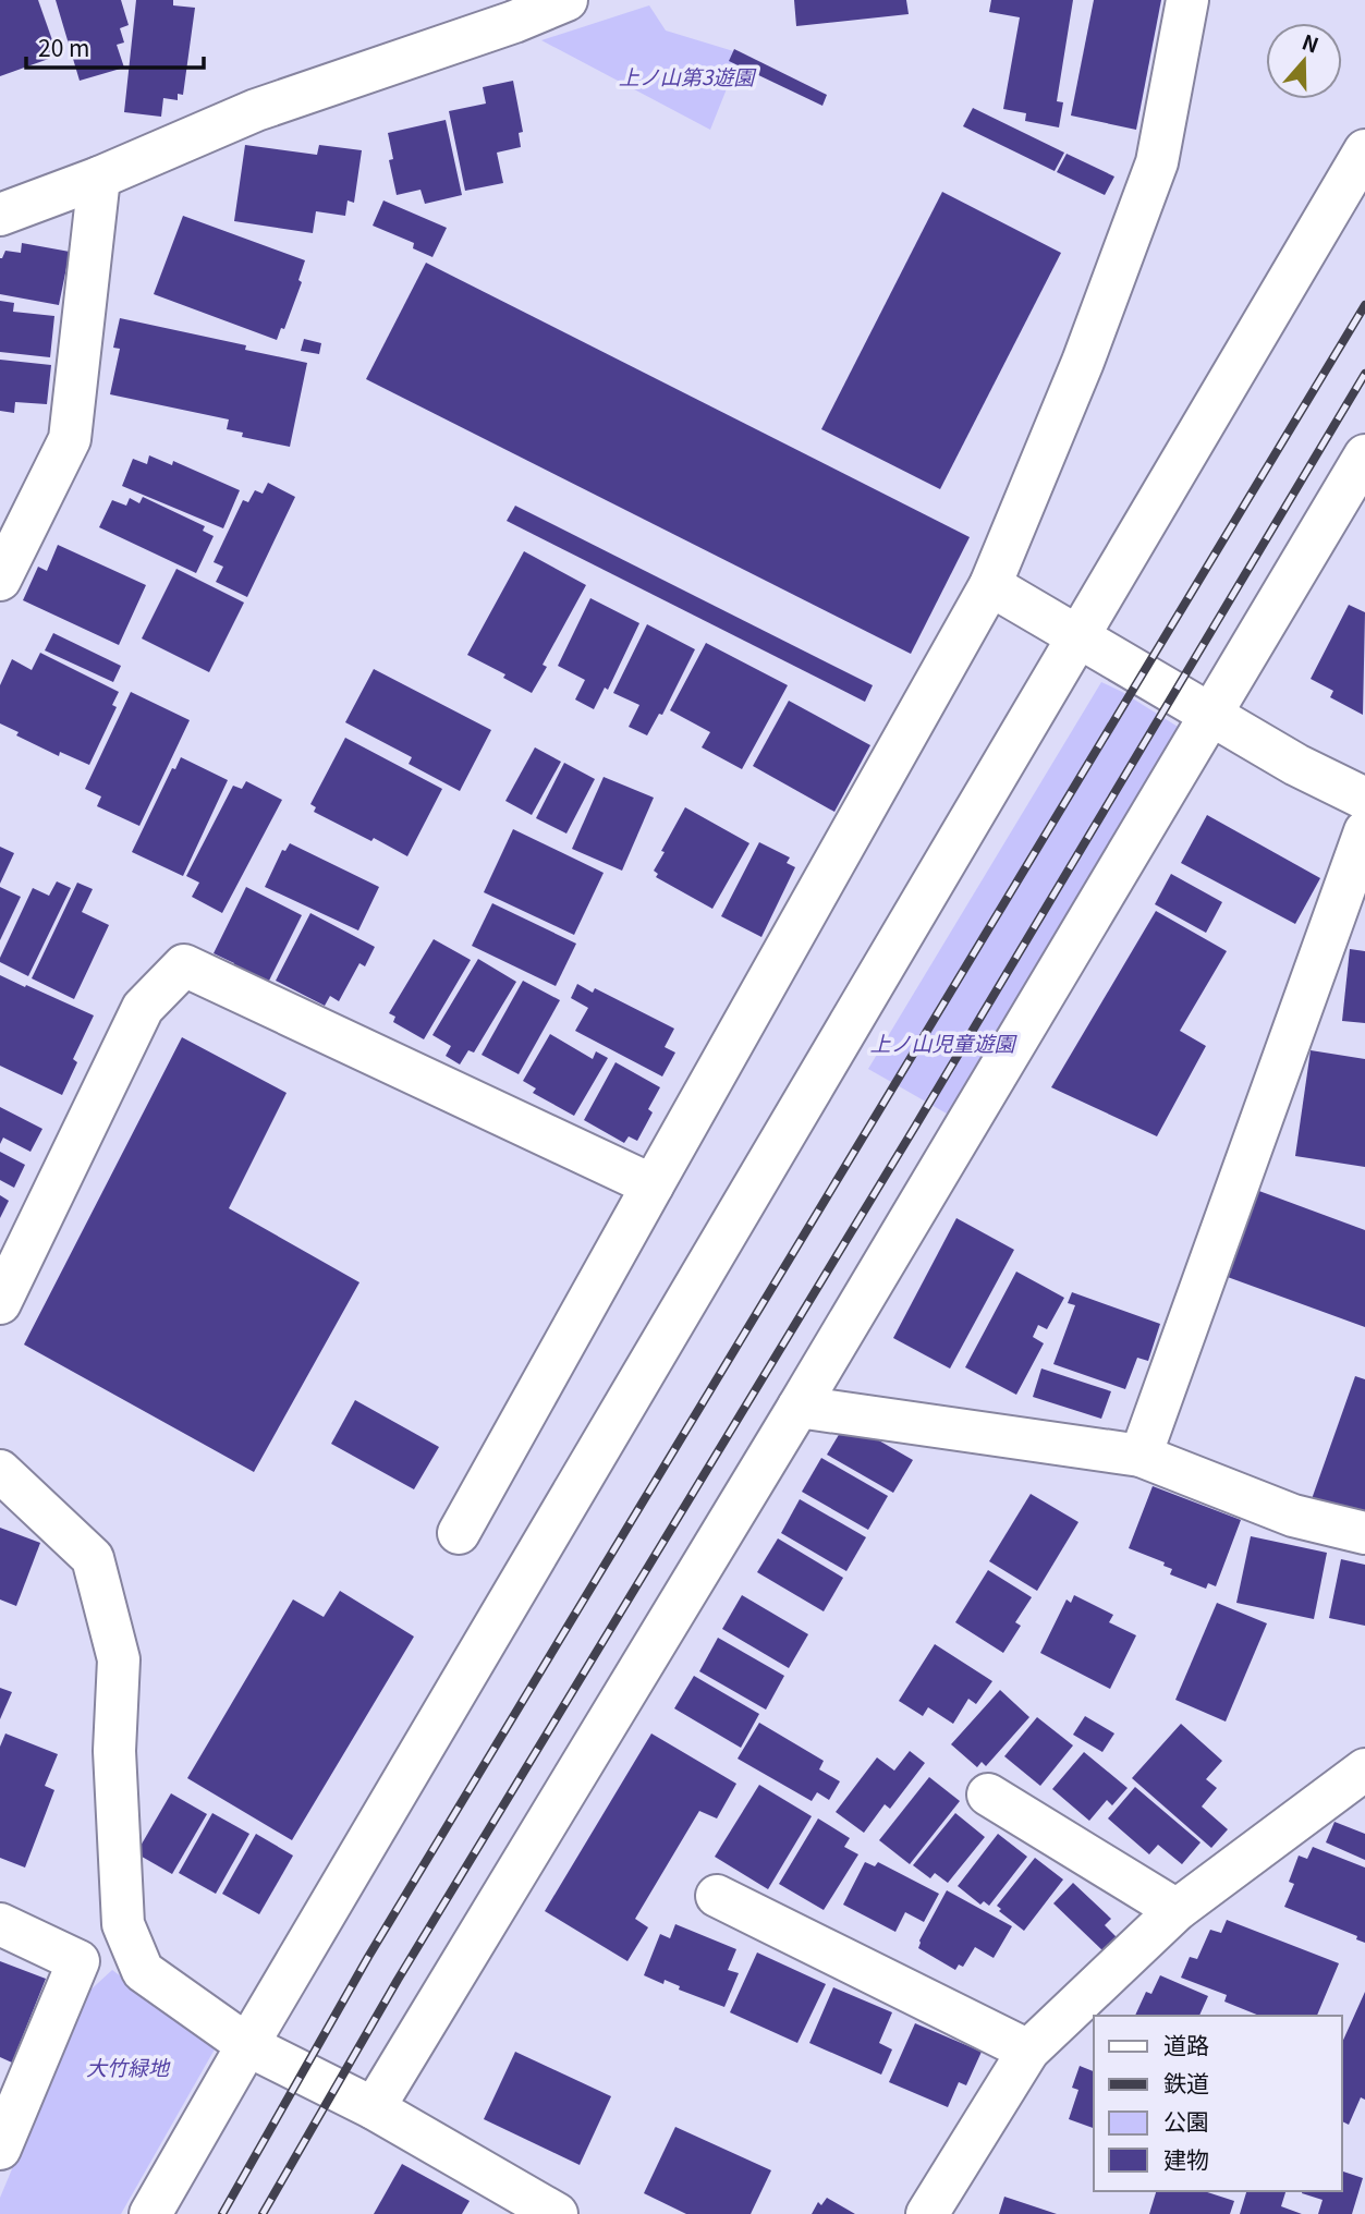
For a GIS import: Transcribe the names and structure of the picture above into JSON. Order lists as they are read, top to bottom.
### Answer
{
  "parks": ["上ノ山第3遊園", "上ノ山児童遊園", "大竹緑地"],
  "legend": [
    "道路",
    "鉄道",
    "公園",
    "建物"
  ],
  "scale_bar": "20 m",
  "north": "top"
}
